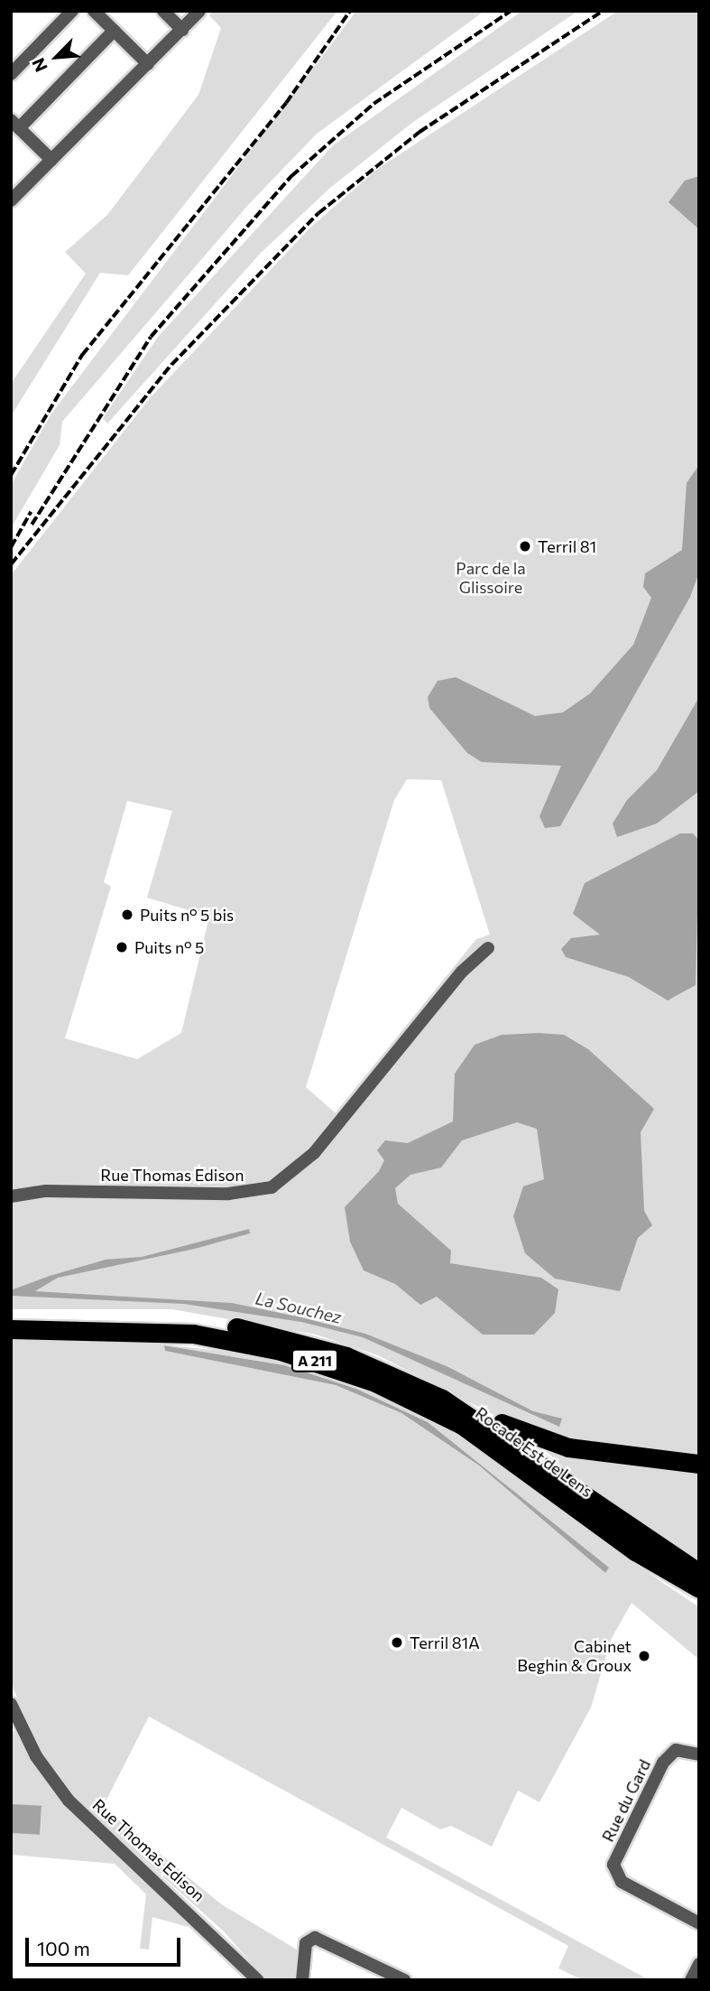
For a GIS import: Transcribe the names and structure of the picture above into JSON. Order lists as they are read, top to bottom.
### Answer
{
  "streets": {
    "highway": ["A 211", "Rocade Est de Lens"],
    "street": ["Rue Thomas Edison", "Rue du Gard"]
  },
  "crossings": [
    ["A 211", "Rocade Est de Lens"]
  ],
  "water": ["La Souchez"],
  "parks": ["Parc de la Glissoire"],
  "places": [
    "Terril 81",
    "Puits n° 5 bis",
    "Puits n° 5",
    "Terril 81A",
    "Cabinet Beghin & Groux"
  ],
  "scale_bar": "100 m",
  "north": "bottom left"
}
